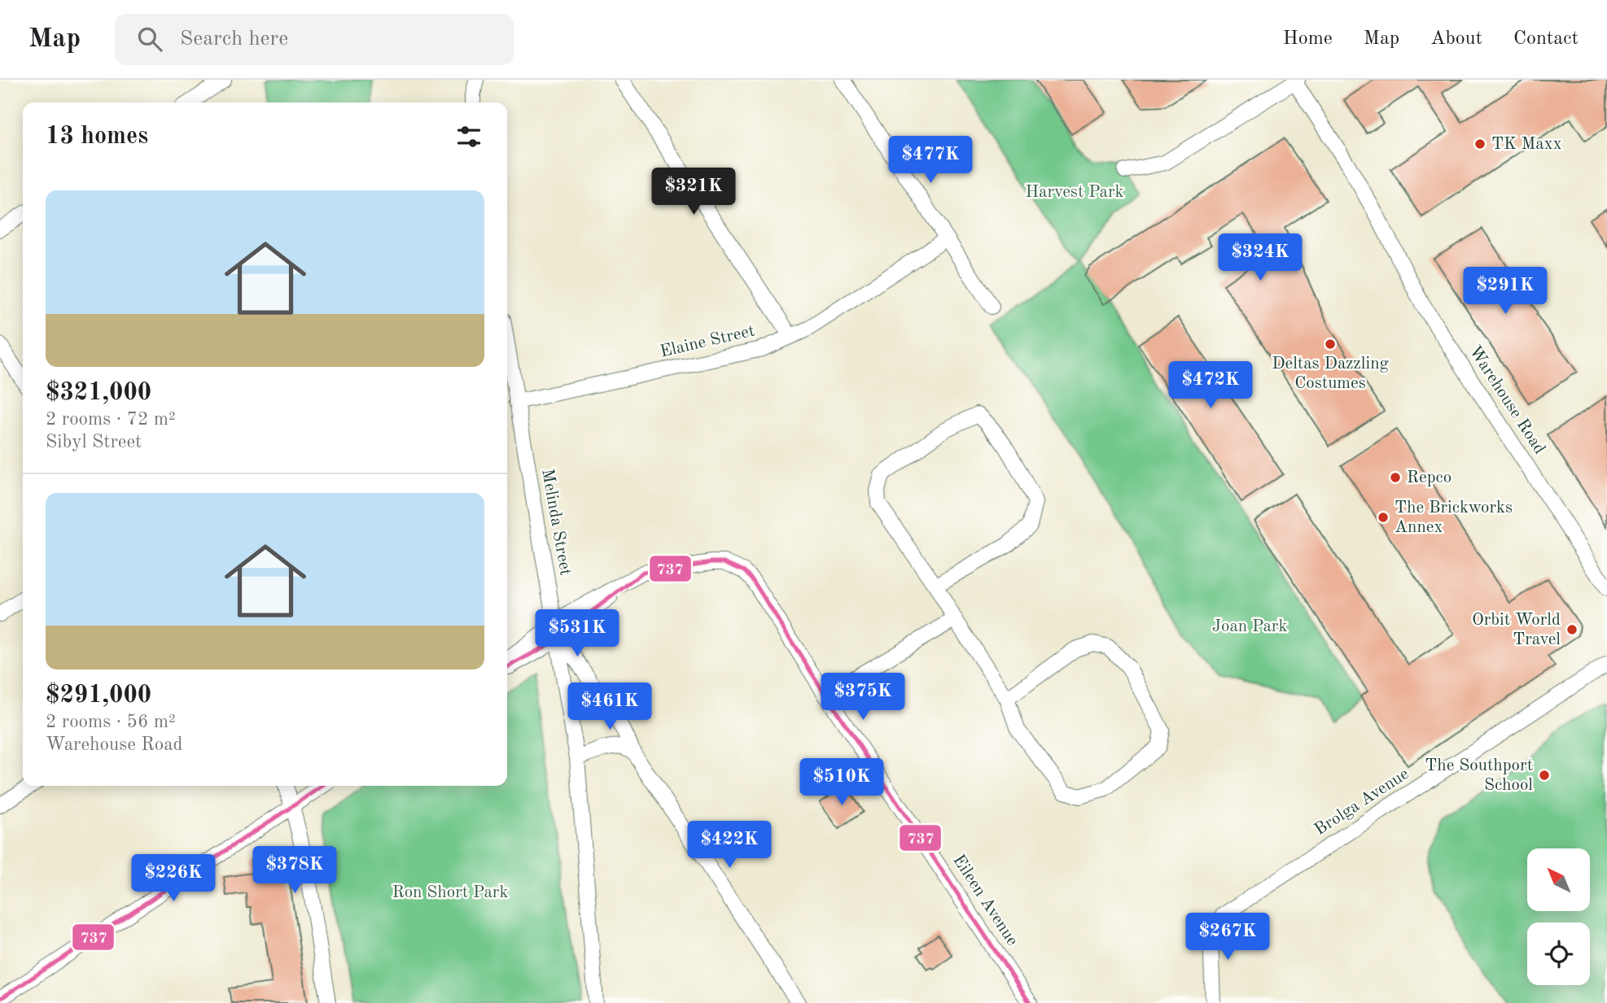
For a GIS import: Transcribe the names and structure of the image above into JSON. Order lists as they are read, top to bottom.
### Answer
{
  "streets": {
    "street": [
      "Elaine Street",
      "Warehouse Road",
      "Melinda Street",
      "Brolga Avenue",
      "Eileen Avenue"
    ]
  },
  "crossings": [
    ["Elaine Street", "Melinda Street"],
    ["Melinda Street", "Eileen Avenue"]
  ],
  "parks": ["Harvest Park", "Joan Park", "Ron Short Park"],
  "places": [
    "TK Maxx",
    "Deltas Dazzling Costumes",
    "Repco",
    "The Brickworks Annex",
    "Orbit World Travel",
    "The Southport School"
  ],
  "lines": ["transit line 737"],
  "north": "top left",
  "page": {
    "header": "Map",
    "search": "Search here",
    "nav": [
      "Home",
      "Map",
      "About",
      "Contact"
    ],
    "heading": "13 homes",
    "price": [
      "$477K",
      "$321K",
      "$324K",
      "$291K",
      "$472K",
      "$531K",
      "$375K",
      "$461K",
      "$510K",
      "$422K",
      "$378K",
      "$226K",
      "$267K"
    ],
    "list": [
      {
        "name": "$321,000",
        "note": "2 rooms · 72 m² · Sibyl Street"
      },
      {
        "name": "$291,000",
        "note": "2 rooms · 56 m² · Warehouse Road"
      }
    ]
  }
}
